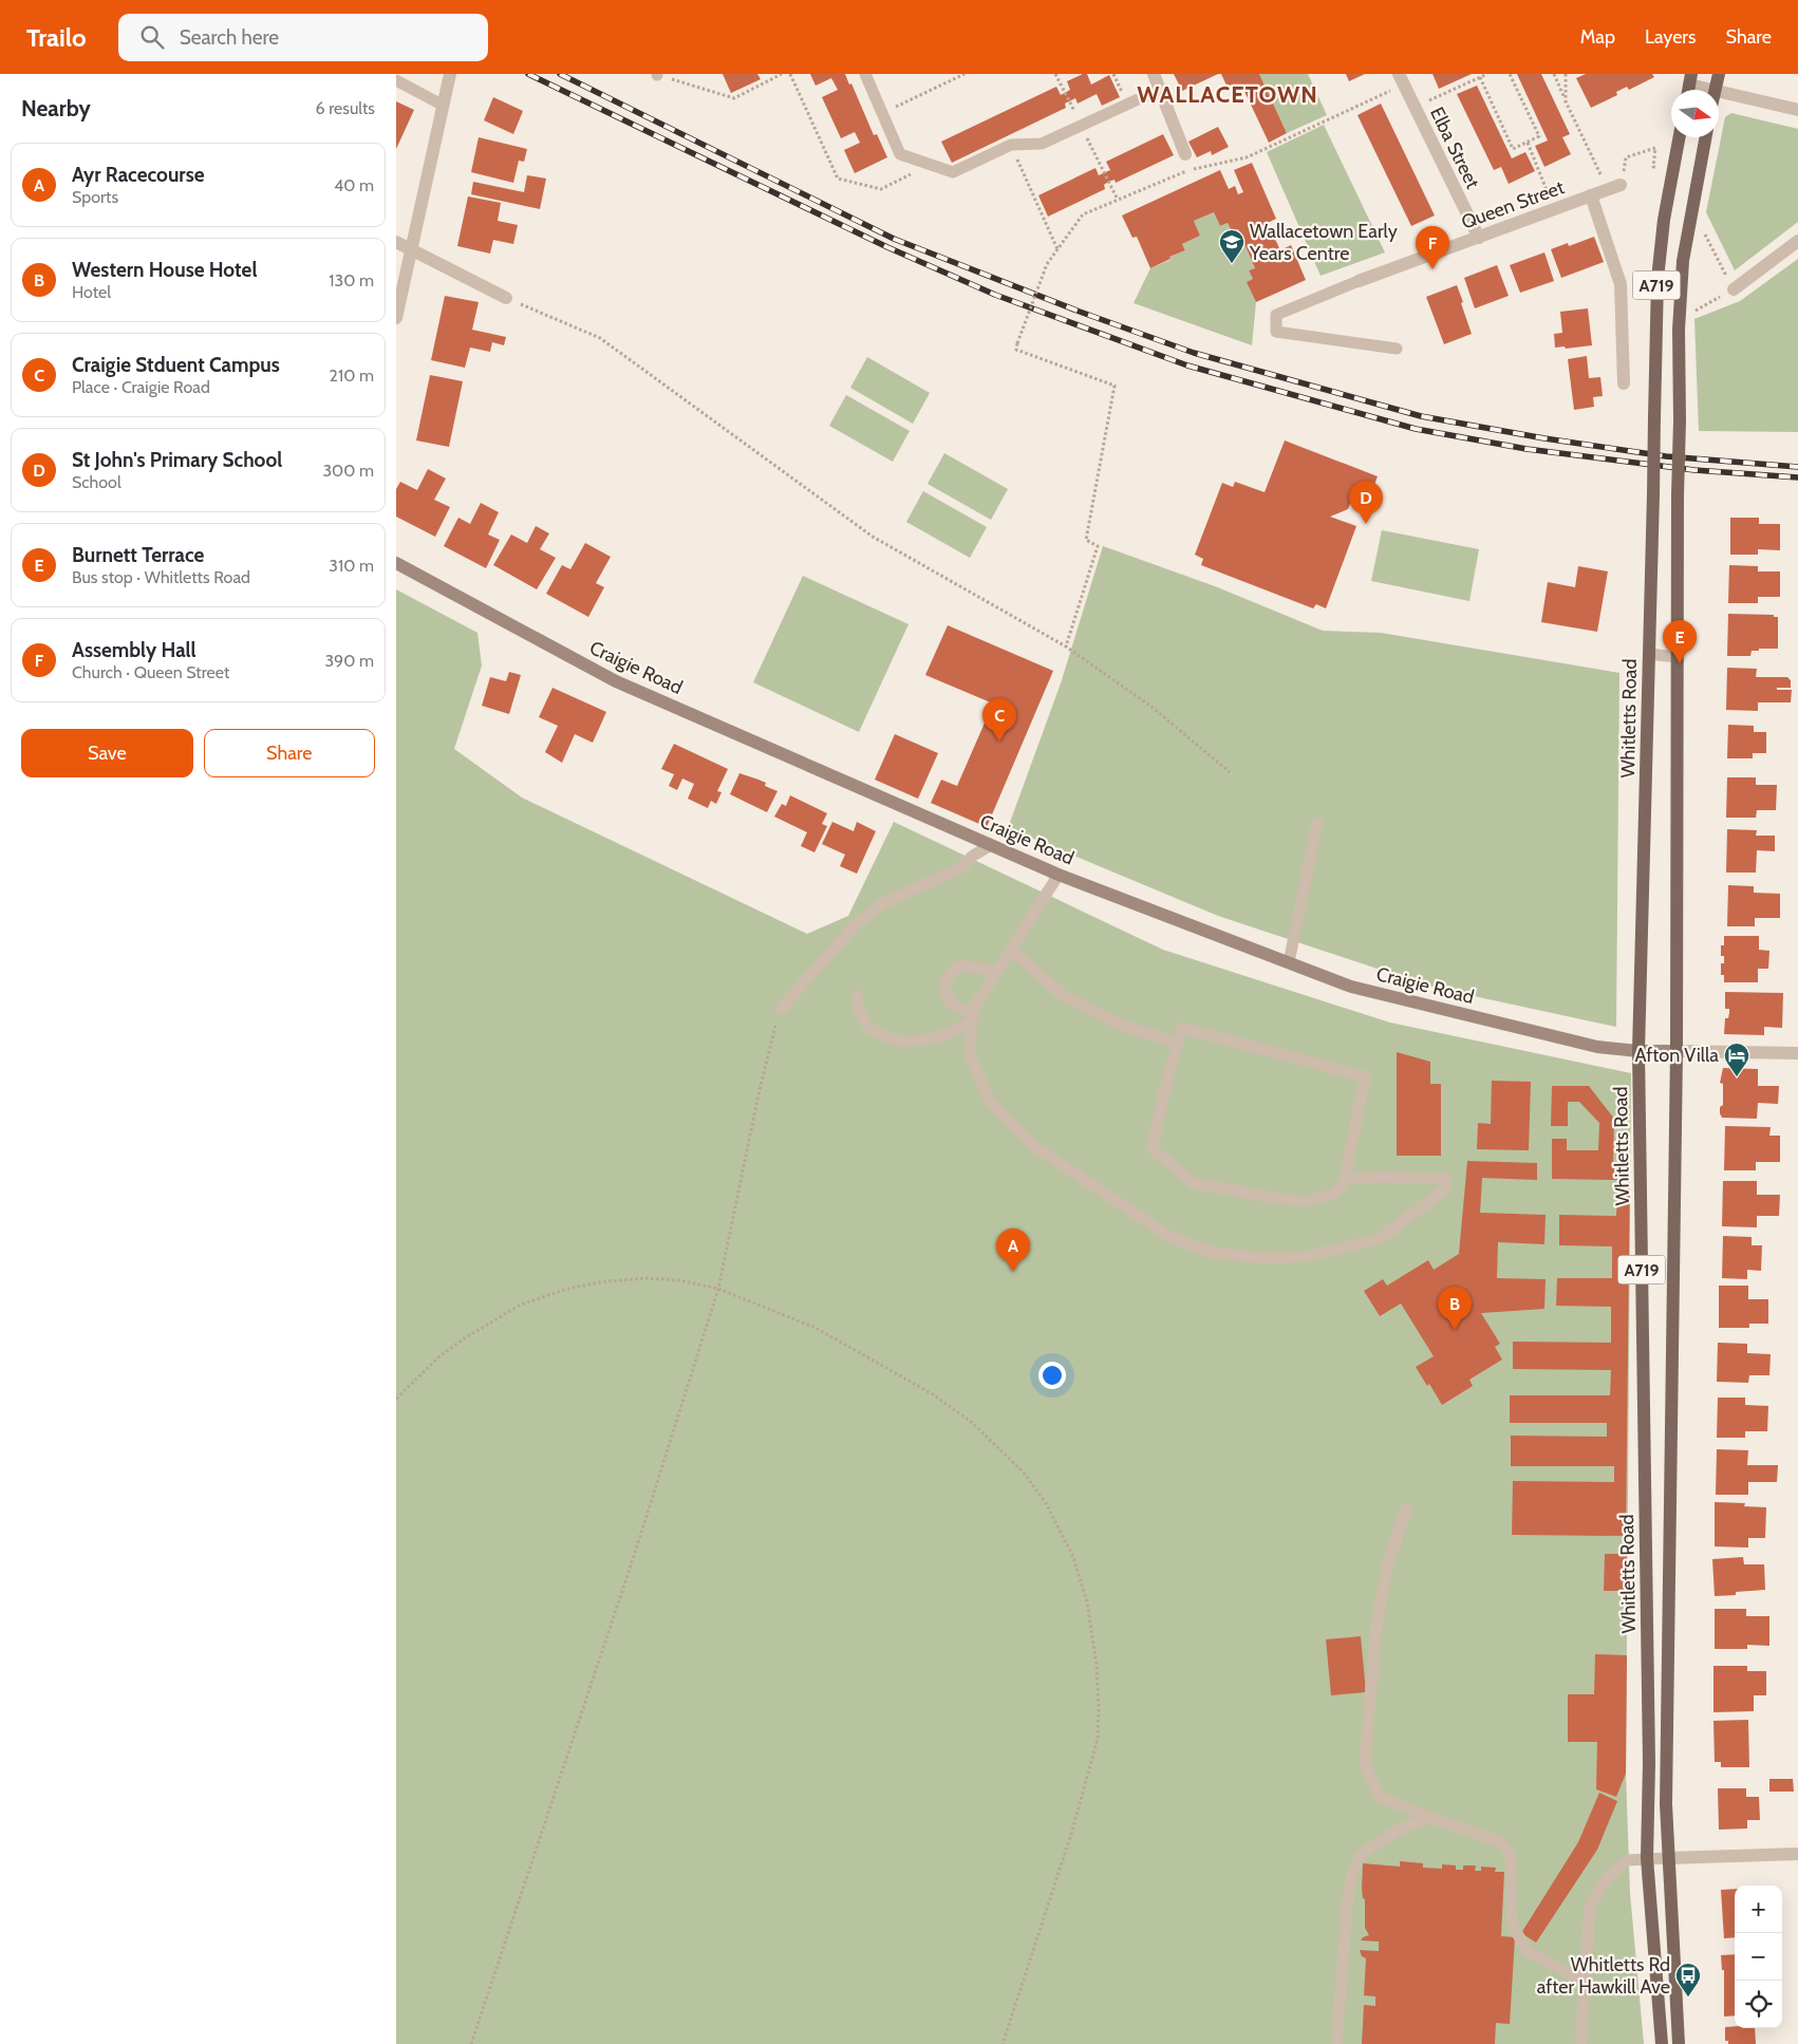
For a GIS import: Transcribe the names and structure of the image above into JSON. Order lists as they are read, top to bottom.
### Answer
{
  "streets": {
    "main road": ["A719", "Craigie Road", "Whitletts Road"],
    "street": ["Elba Street", "Queen Street"]
  },
  "crossings": [
    ["Elba Street", "Queen Street"],
    ["Craigie Road", "Whitletts Road"]
  ],
  "districts": ["WALLACETOWN"],
  "places": {
    "school or university": ["Wallacetown Early Years Centre"],
    "hotel": ["Afton Villa"],
    "bus stop": ["Whitletts Rd after Hawkill Ave"]
  },
  "north": "right",
  "page": {
    "header": "Trailo",
    "search": "Search here",
    "nav": ["Map", "Layers", "Share"],
    "heading": ["Nearby", "6 results"],
    "list": [
      {
        "mark": "A",
        "name": "Ayr Racecourse",
        "note": "Sports",
        "value": "40 m"
      },
      {
        "mark": "B",
        "name": "Western House Hotel",
        "note": "Hotel",
        "value": "130 m"
      },
      {
        "mark": "C",
        "name": "Craigie Stduent Campus",
        "note": "Place · Craigie Road",
        "value": "210 m"
      },
      {
        "mark": "D",
        "name": "St John's Primary School",
        "note": "School",
        "value": "300 m"
      },
      {
        "mark": "E",
        "name": "Burnett Terrace",
        "note": "Bus stop · Whitletts Road",
        "value": "310 m"
      },
      {
        "mark": "F",
        "name": "Assembly Hall",
        "note": "Church · Queen Street",
        "value": "390 m"
      }
    ],
    "pins": [
      "F",
      "D",
      "E",
      "C",
      "A",
      "B"
    ],
    "buttons": ["Save", "Share"],
    "map_buttons": ["+", "−"]
  }
}
